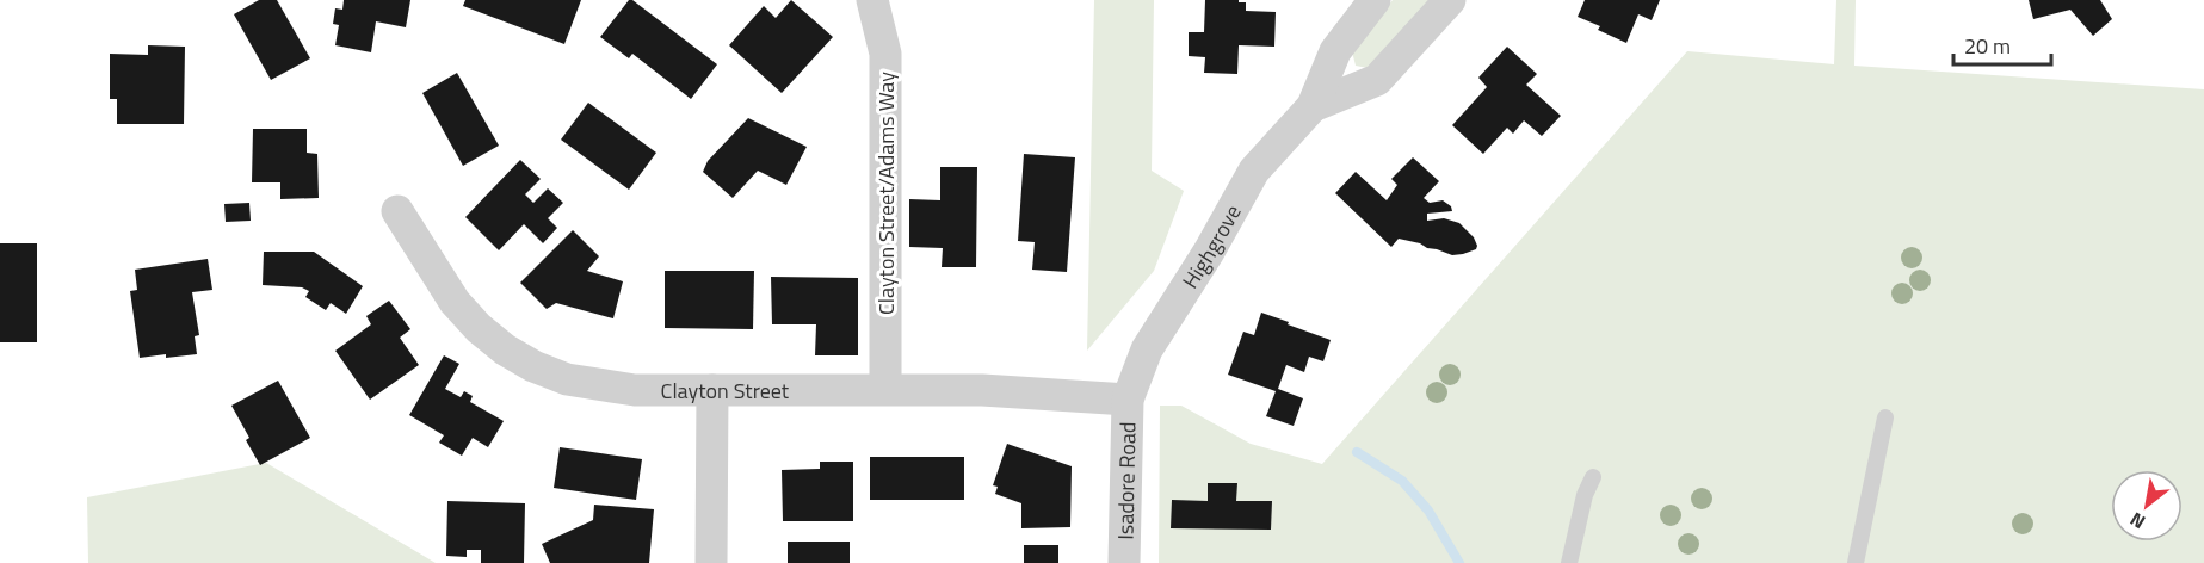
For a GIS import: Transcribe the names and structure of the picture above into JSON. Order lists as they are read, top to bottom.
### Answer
{
  "streets": {
    "street": [
      "Clayton Street/Adams Way",
      "Highgrove",
      "Clayton Street",
      "Isadore Road"
    ]
  },
  "crossings": [
    ["Clayton Street/Adams Way", "Clayton Street"],
    ["Highgrove", "Clayton Street"],
    ["Highgrove", "Isadore Road"],
    ["Clayton Street", "Isadore Road"]
  ],
  "scale_bar": "20 m",
  "north": "bottom left"
}
